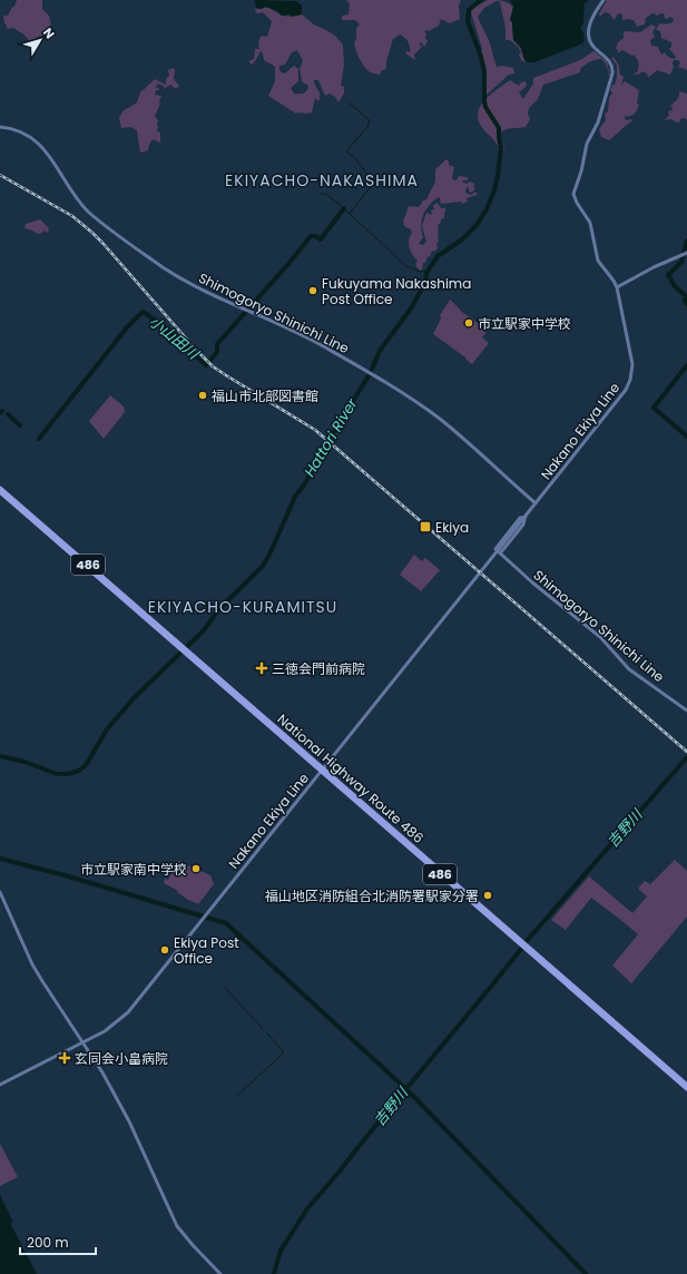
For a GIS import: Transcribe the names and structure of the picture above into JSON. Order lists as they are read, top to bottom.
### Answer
{
  "streets": {
    "highway": ["486", "National Highway Route 486"],
    "main road": ["Shimogoryo Shinichi Line", "Nakano Ekiya Line"]
  },
  "crossings": [
    ["Shimogoryo Shinichi Line", "Nakano Ekiya Line"],
    ["Nakano Ekiya Line", "National Highway Route 486"]
  ],
  "districts": ["EKIYACHO-NAKASHIMA", "EKIYACHO-KURAMITSU"],
  "water": ["小山田川", "Hattori River", "吉野川"],
  "places": {
    "other": [
      "Fukuyama Nakashima Post Office",
      "市立駅家中学校",
      "福山市北部図書館",
      "市立駅家南中学校",
      "福山地区消防組合北消防署駅家分署",
      "Ekiya Post Office"
    ],
    "transit": ["Ekiya"],
    "health": ["三徳会門前病院", "玄同会小畠病院"]
  },
  "scale_bar": "200 m",
  "north": "top right"
}
